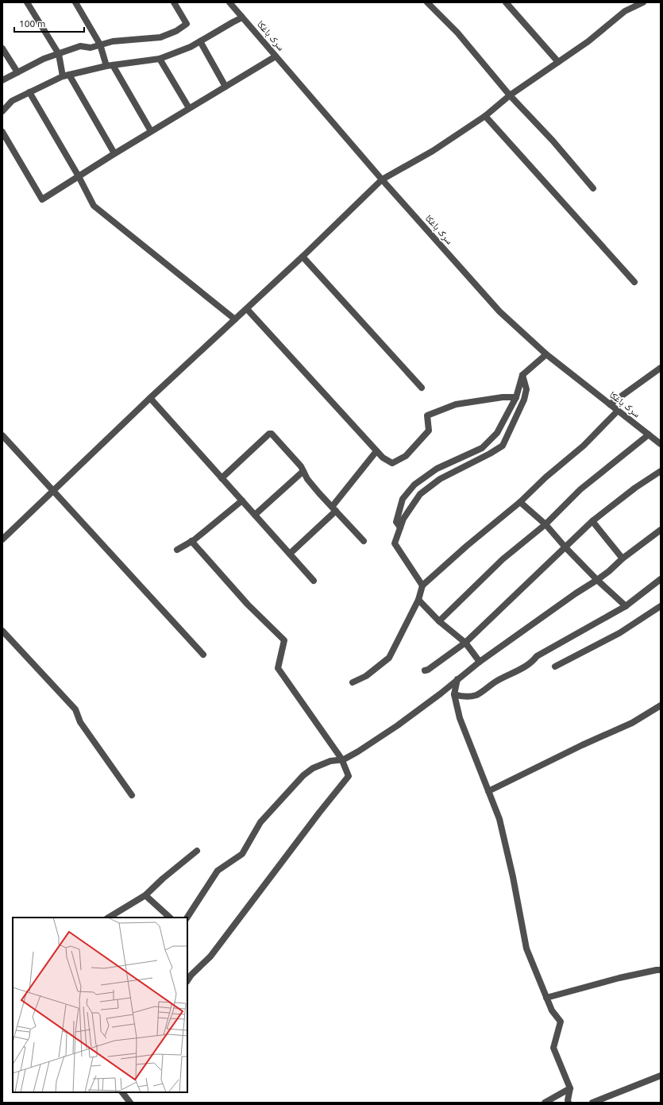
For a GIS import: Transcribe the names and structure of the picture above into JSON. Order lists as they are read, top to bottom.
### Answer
{
  "streets": {
    "street": ["سرک باغکا"]
  },
  "scale_bar": "100 m"
}
